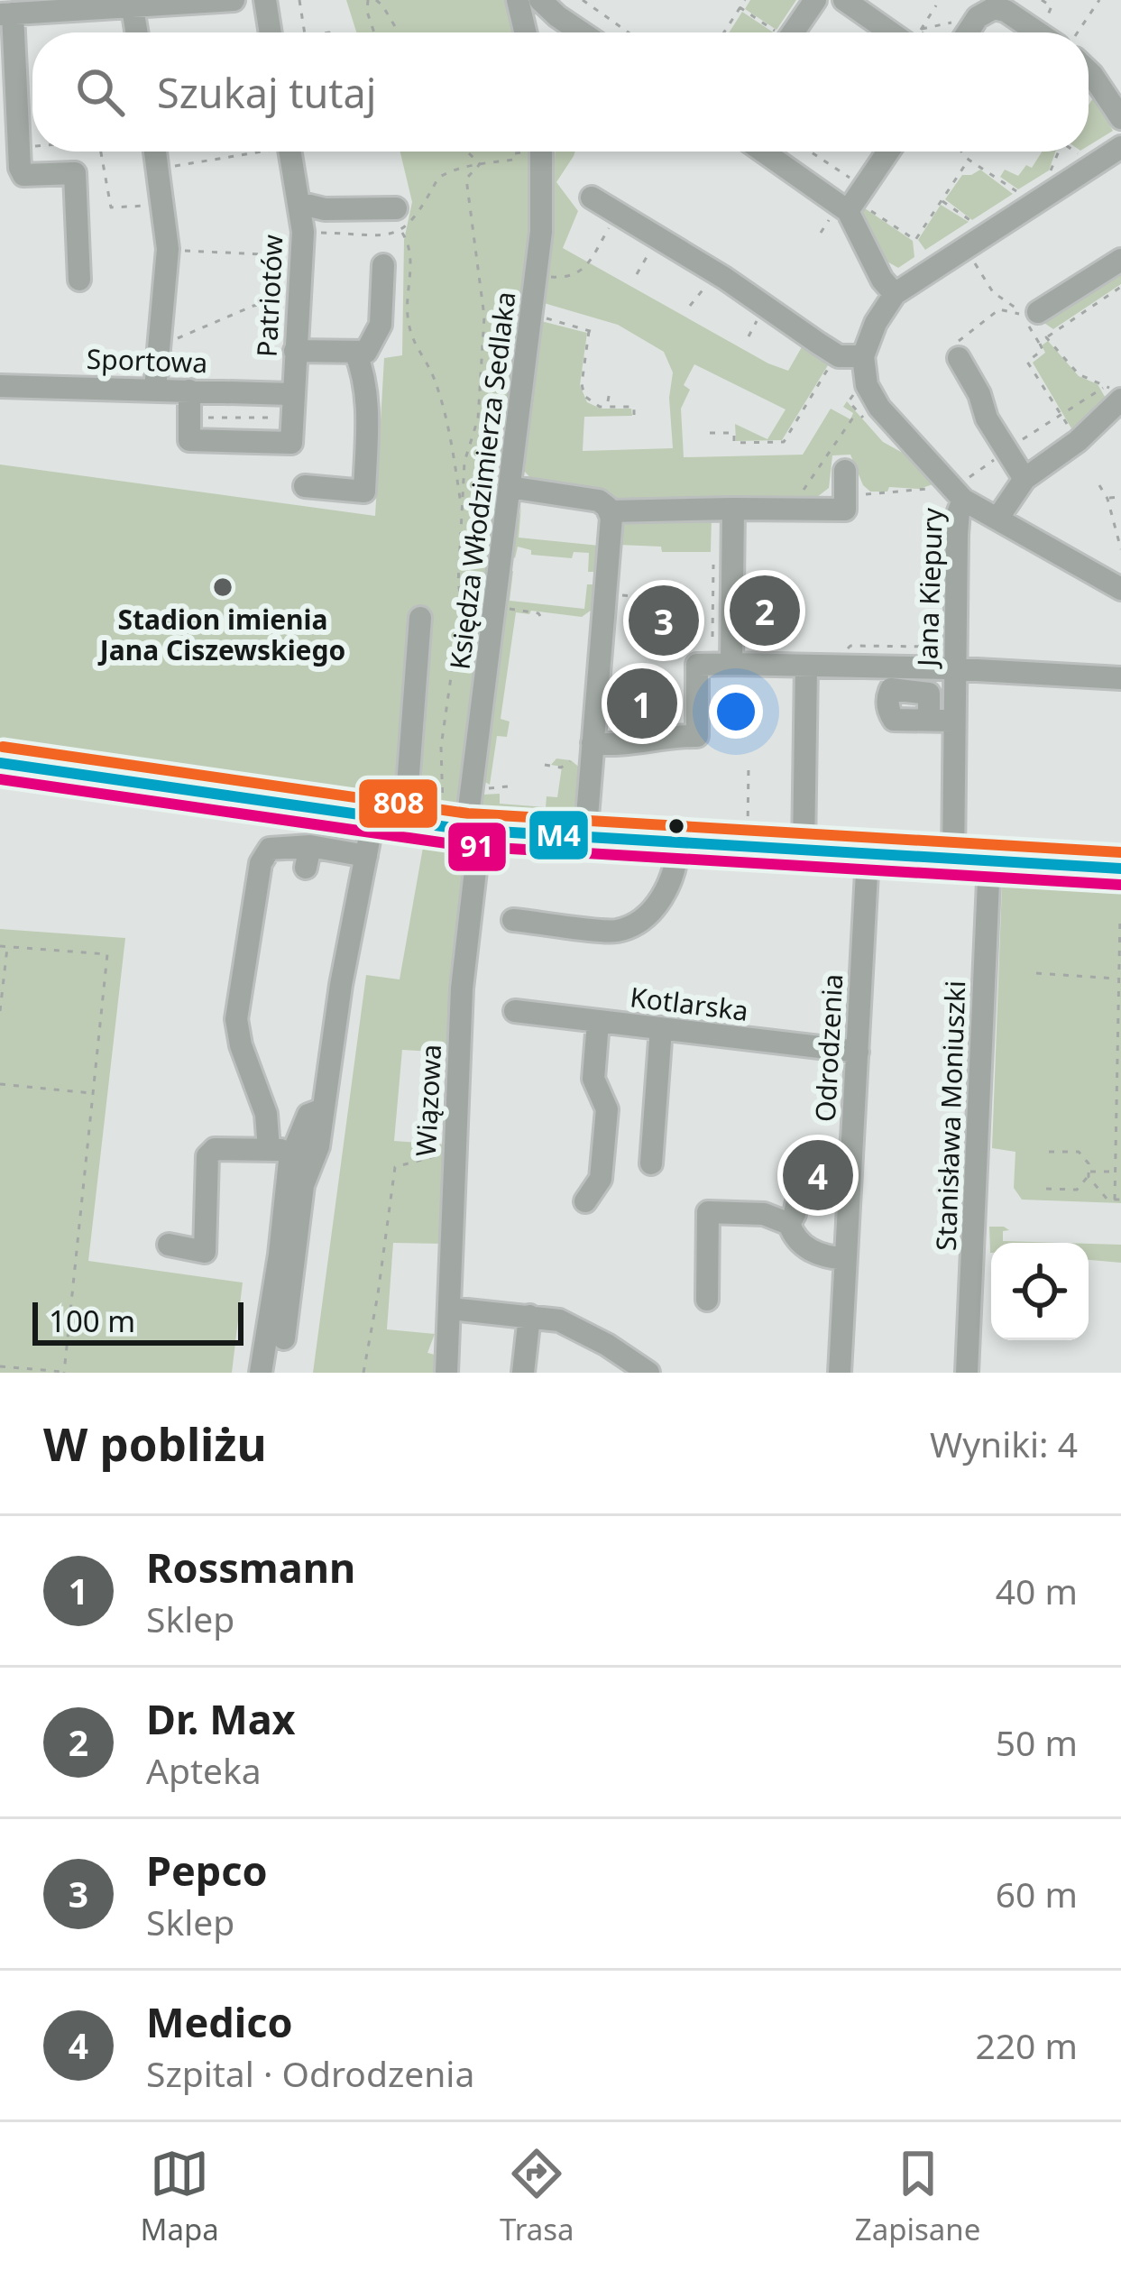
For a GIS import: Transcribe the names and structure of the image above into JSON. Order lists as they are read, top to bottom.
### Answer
{
  "streets": {
    "street": [
      "Patriotów",
      "Sportowa",
      "Księdza Włodzimierza Sedlaka",
      "Jana Kiepury",
      "Kotlarska",
      "Odrodzenia",
      "Wiązowa",
      "Stanisława Moniuszki"
    ]
  },
  "crossings": [
    ["Patriotów", "Sportowa"],
    ["Księdza Włodzimierza Sedlaka", "Wiązowa"],
    ["Kotlarska", "Odrodzenia"]
  ],
  "places": ["Stadion imienia Jana Ciszewskiego"],
  "lines": ["transit line 808", "transit line M4", "transit line 91"],
  "scale_bar": "100 m",
  "page": {
    "search": "Szukaj tutaj",
    "pins": [
      "2",
      "3",
      "1",
      "4"
    ],
    "scale": "100 m",
    "heading": ["W pobliżu", "Wyniki: 4"],
    "list": [
      {
        "mark": "1",
        "name": "Rossmann",
        "note": "Sklep",
        "value": "40 m"
      },
      {
        "mark": "2",
        "name": "Dr. Max",
        "note": "Apteka",
        "value": "50 m"
      },
      {
        "mark": "3",
        "name": "Pepco",
        "note": "Sklep",
        "value": "60 m"
      },
      {
        "mark": "4",
        "name": "Medico",
        "note": "Szpital · Odrodzenia",
        "value": "220 m"
      }
    ],
    "nav": ["Mapa", "Trasa", "Zapisane"]
  }
}
